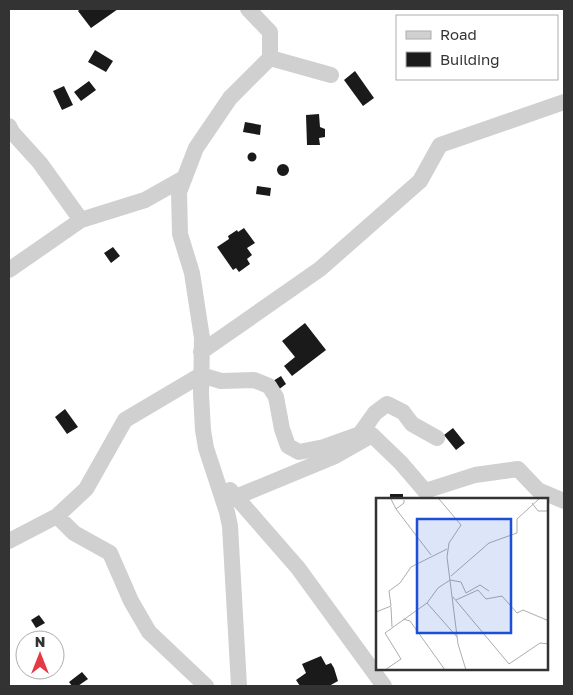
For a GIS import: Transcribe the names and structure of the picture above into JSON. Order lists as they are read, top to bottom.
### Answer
{
  "legend": ["Road", "Building"],
  "north": "top"
}
